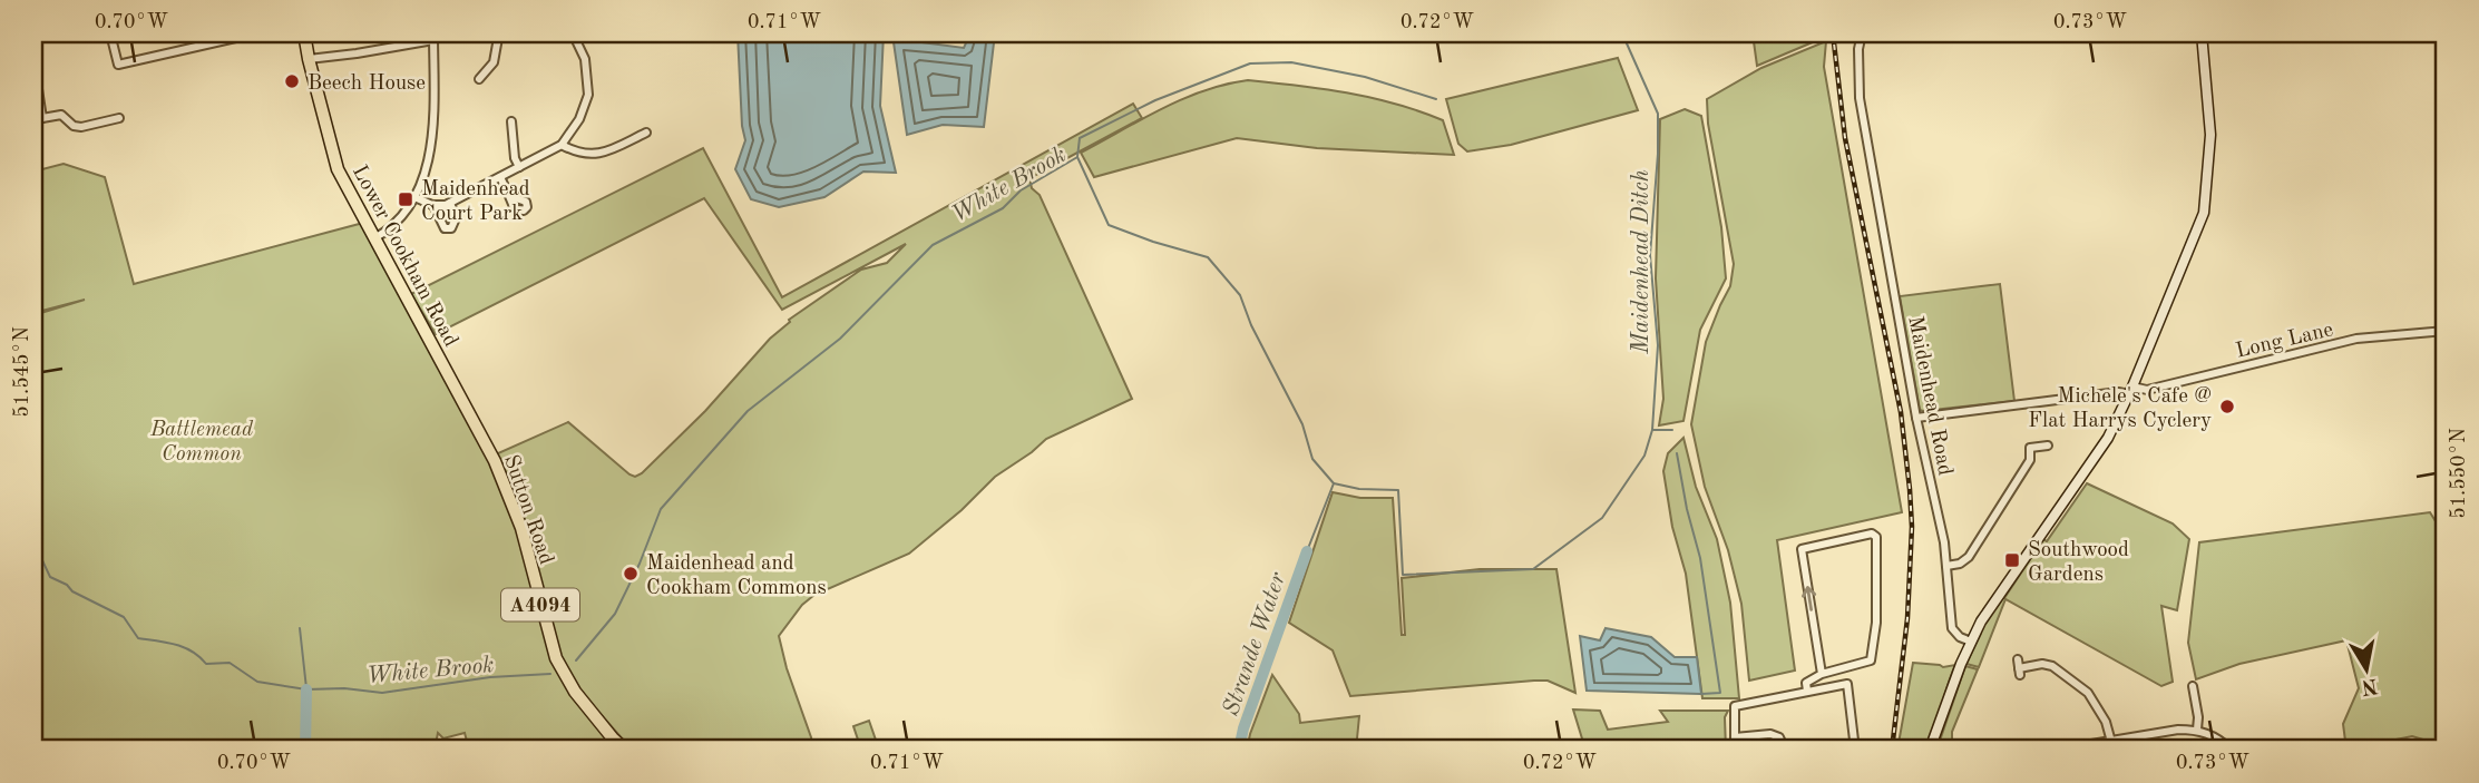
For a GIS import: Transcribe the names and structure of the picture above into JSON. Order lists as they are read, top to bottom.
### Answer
{
  "streets": {
    "main road": ["Lower Cookham Road", "Sutton Road", "A4094"],
    "street": ["Long Lane", "Maidenhead Road"]
  },
  "crossings": [
    ["Lower Cookham Road", "Sutton Road"],
    ["Long Lane", "Maidenhead Road"]
  ],
  "water": ["White Brook", "Maidenhead Ditch", "Strande Water"],
  "parks": ["Battlemead Common"],
  "places": {
    "other": ["Beech House", "Michele's Cafe @ Flat Harrys Cyclery", "Maidenhead and Cookham Commons"],
    "transit": ["Maidenhead Court Park", "Southwood Gardens"]
  },
  "north": "bottom",
  "coordinates": [
    "0.70°W",
    "0.71°W",
    "0.72°W",
    "0.73°W",
    "51.545°N",
    "51.550°N"
  ]
}
